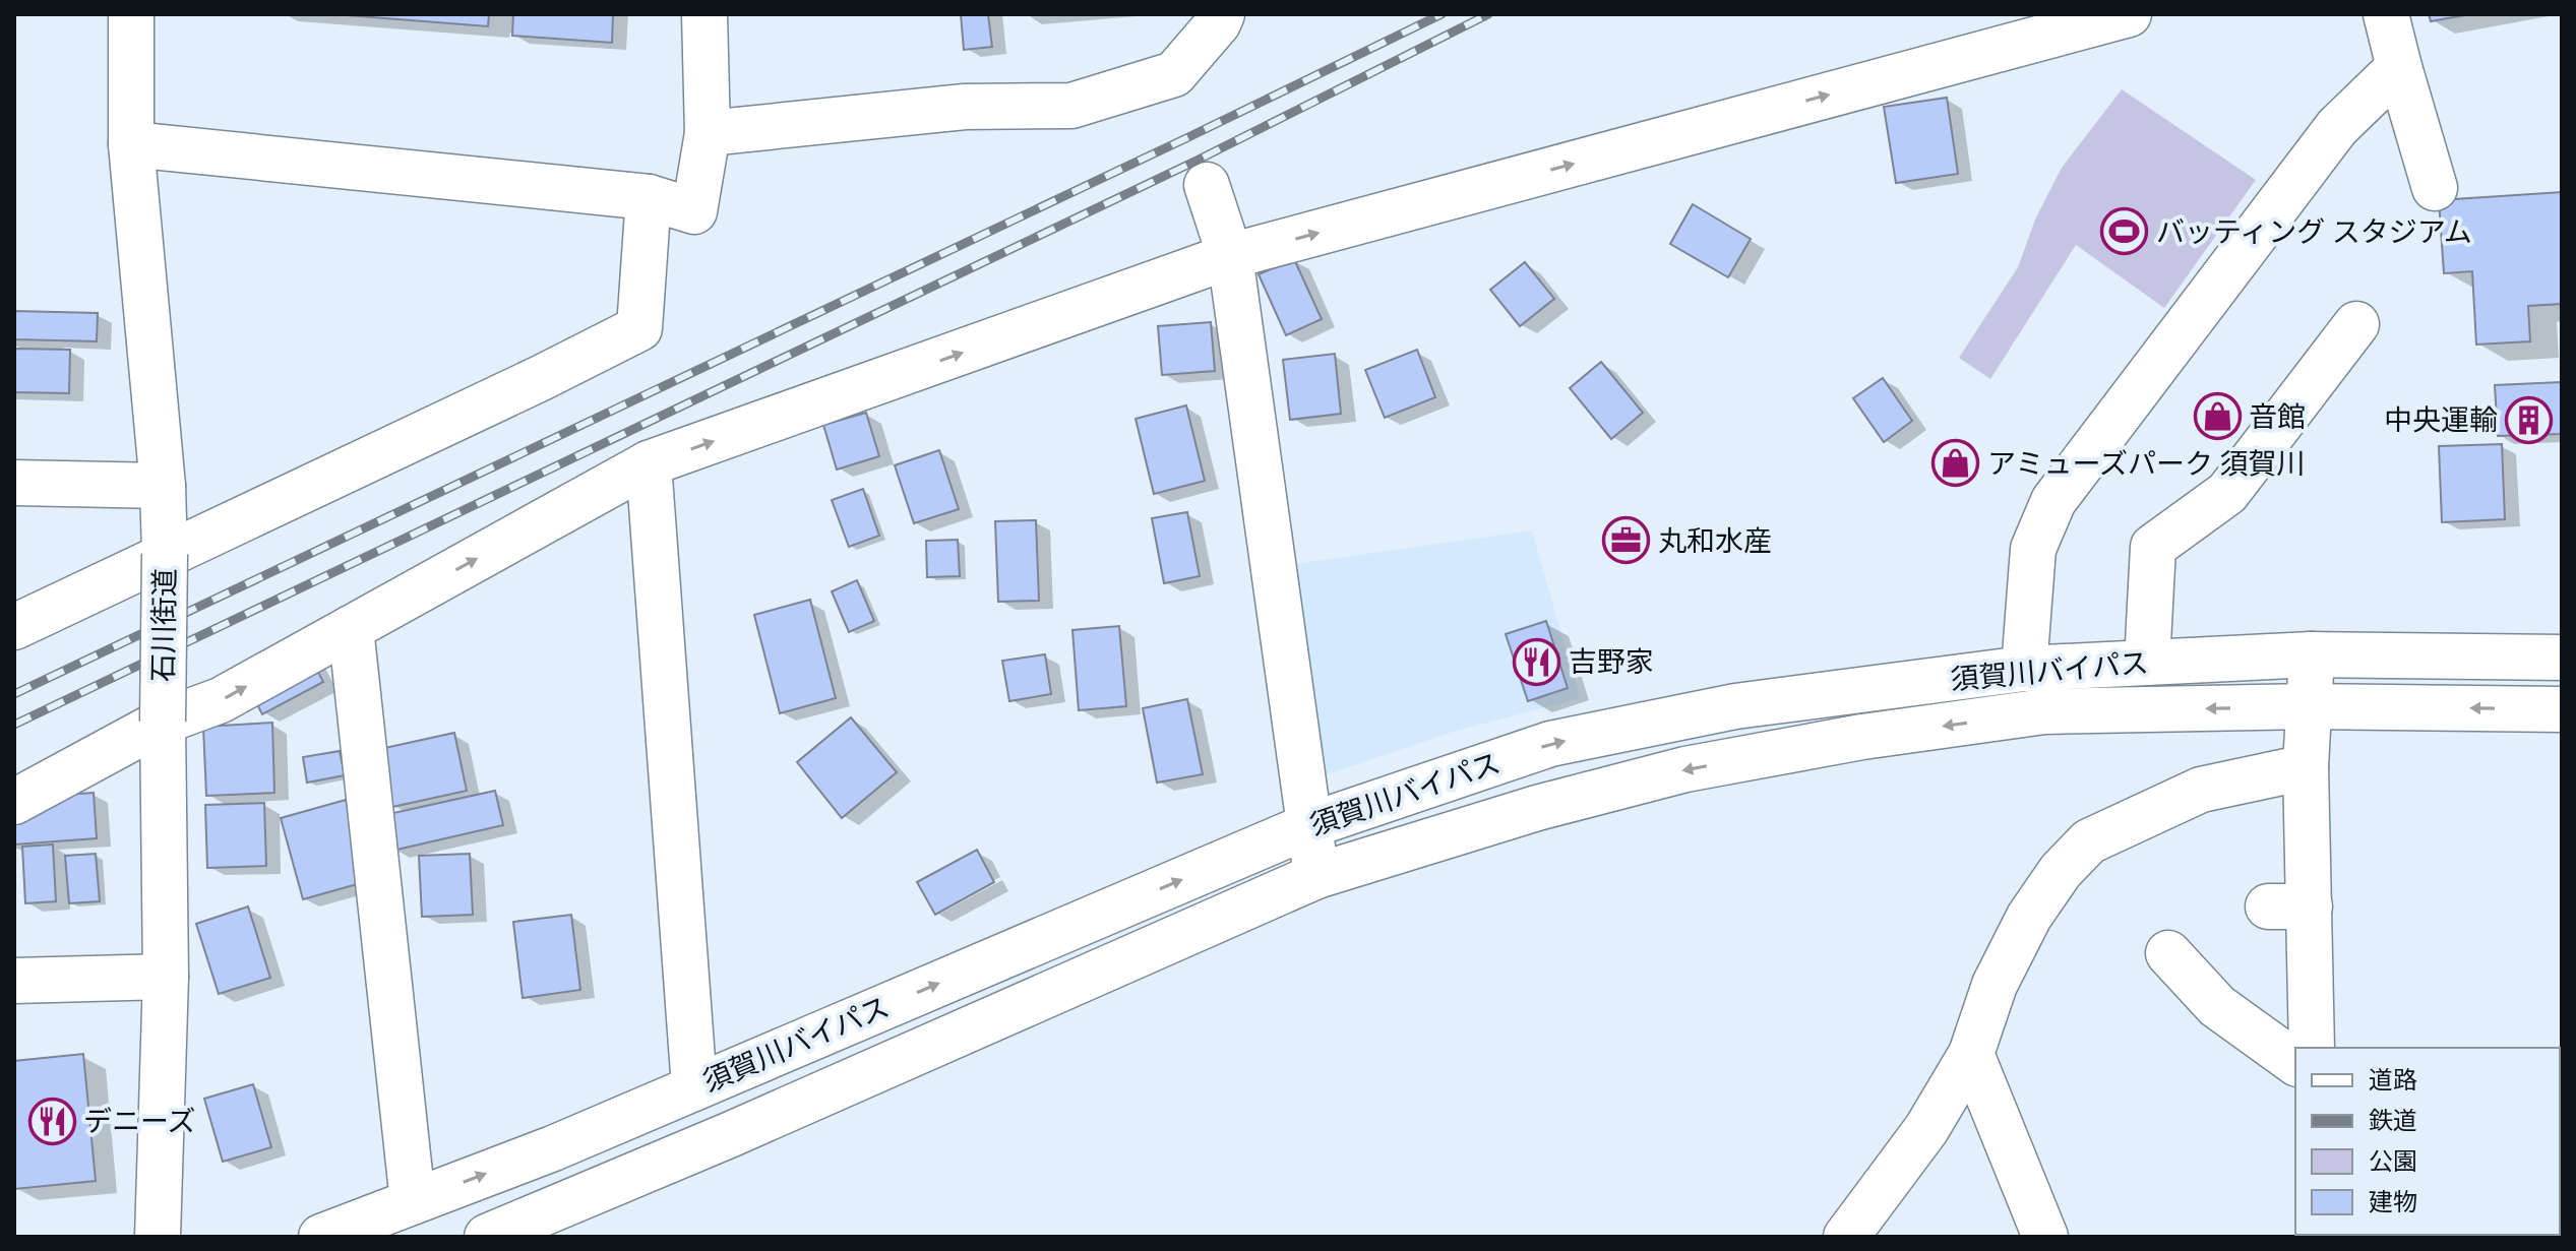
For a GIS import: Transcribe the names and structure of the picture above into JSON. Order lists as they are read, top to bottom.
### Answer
{
  "streets": {
    "main road": ["石川街道", "須賀川バイパス"]
  },
  "places": {
    "sports": ["バッティング スタジアム"],
    "shop": ["音館", "アミューズパーク 須賀川"],
    "building": ["中央運輸"],
    "office": ["丸和水産"],
    "restaurant": ["吉野家", "デニーズ"]
  },
  "legend": [
    "道路",
    "鉄道",
    "公園",
    "建物"
  ]
}
